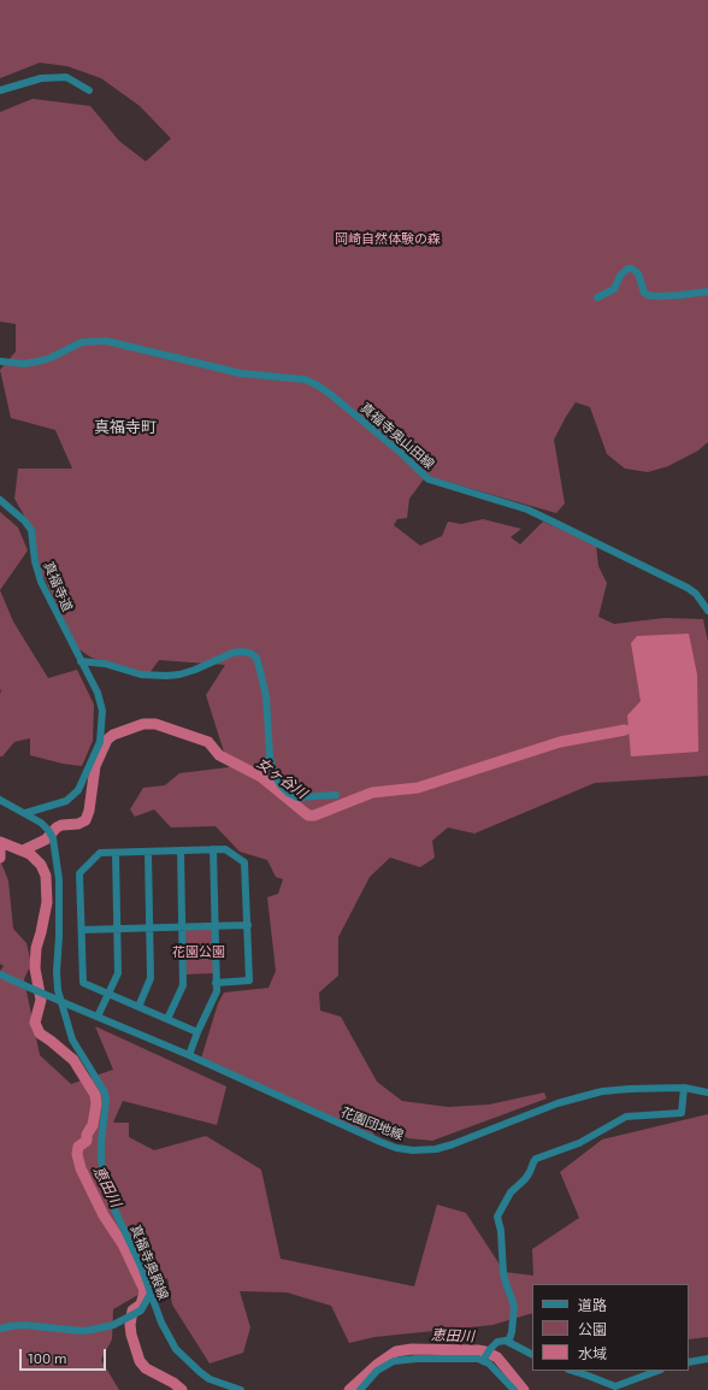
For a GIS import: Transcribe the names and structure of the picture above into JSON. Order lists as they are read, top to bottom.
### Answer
{
  "streets": {
    "street": [
      "真福寺奥山田線",
      "真福寺道",
      "花園団地線",
      "真福寺奥殿線"
    ]
  },
  "crossings": [
    ["真福寺道", "真福寺奥殿線"]
  ],
  "districts": ["真福寺町"],
  "water": ["女ヶ谷川", "恵田川"],
  "parks": ["岡崎自然体験の森", "花園公園"],
  "legend": ["道路", "公園", "水域"],
  "scale_bar": "100 m"
}
